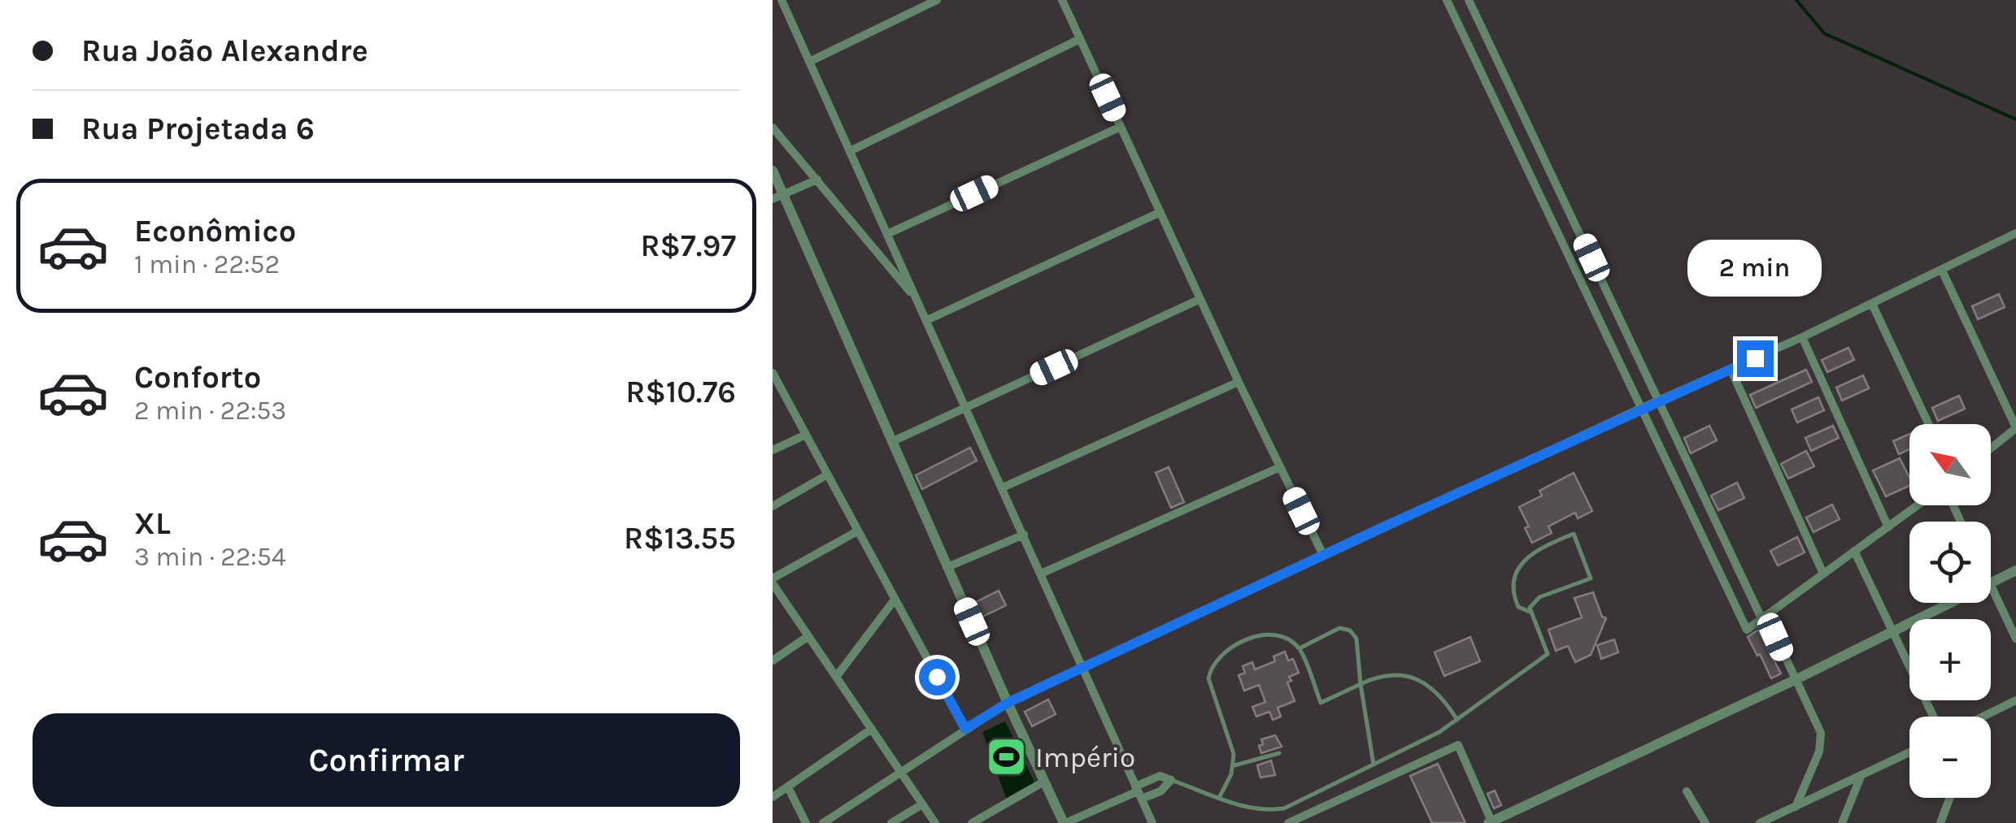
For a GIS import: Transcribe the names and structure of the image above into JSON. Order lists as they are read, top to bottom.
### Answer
{
  "places": {
    "sports": ["Império"]
  },
  "north": "top left",
  "page": {
    "banner": ["Rua João Alexandre", "Rua Projetada 6"],
    "list": [
      {
        "name": "Econômico",
        "note": "1 min · 22:52",
        "value": "R$7.97"
      },
      {
        "name": "Conforto",
        "note": "2 min · 22:53",
        "value": "R$10.76"
      },
      {
        "name": "XL",
        "note": "3 min · 22:54",
        "value": "R$13.55"
      }
    ],
    "bubble": "2 min",
    "map_buttons": ["+", "−"],
    "buttons": "Confirmar"
  }
}
